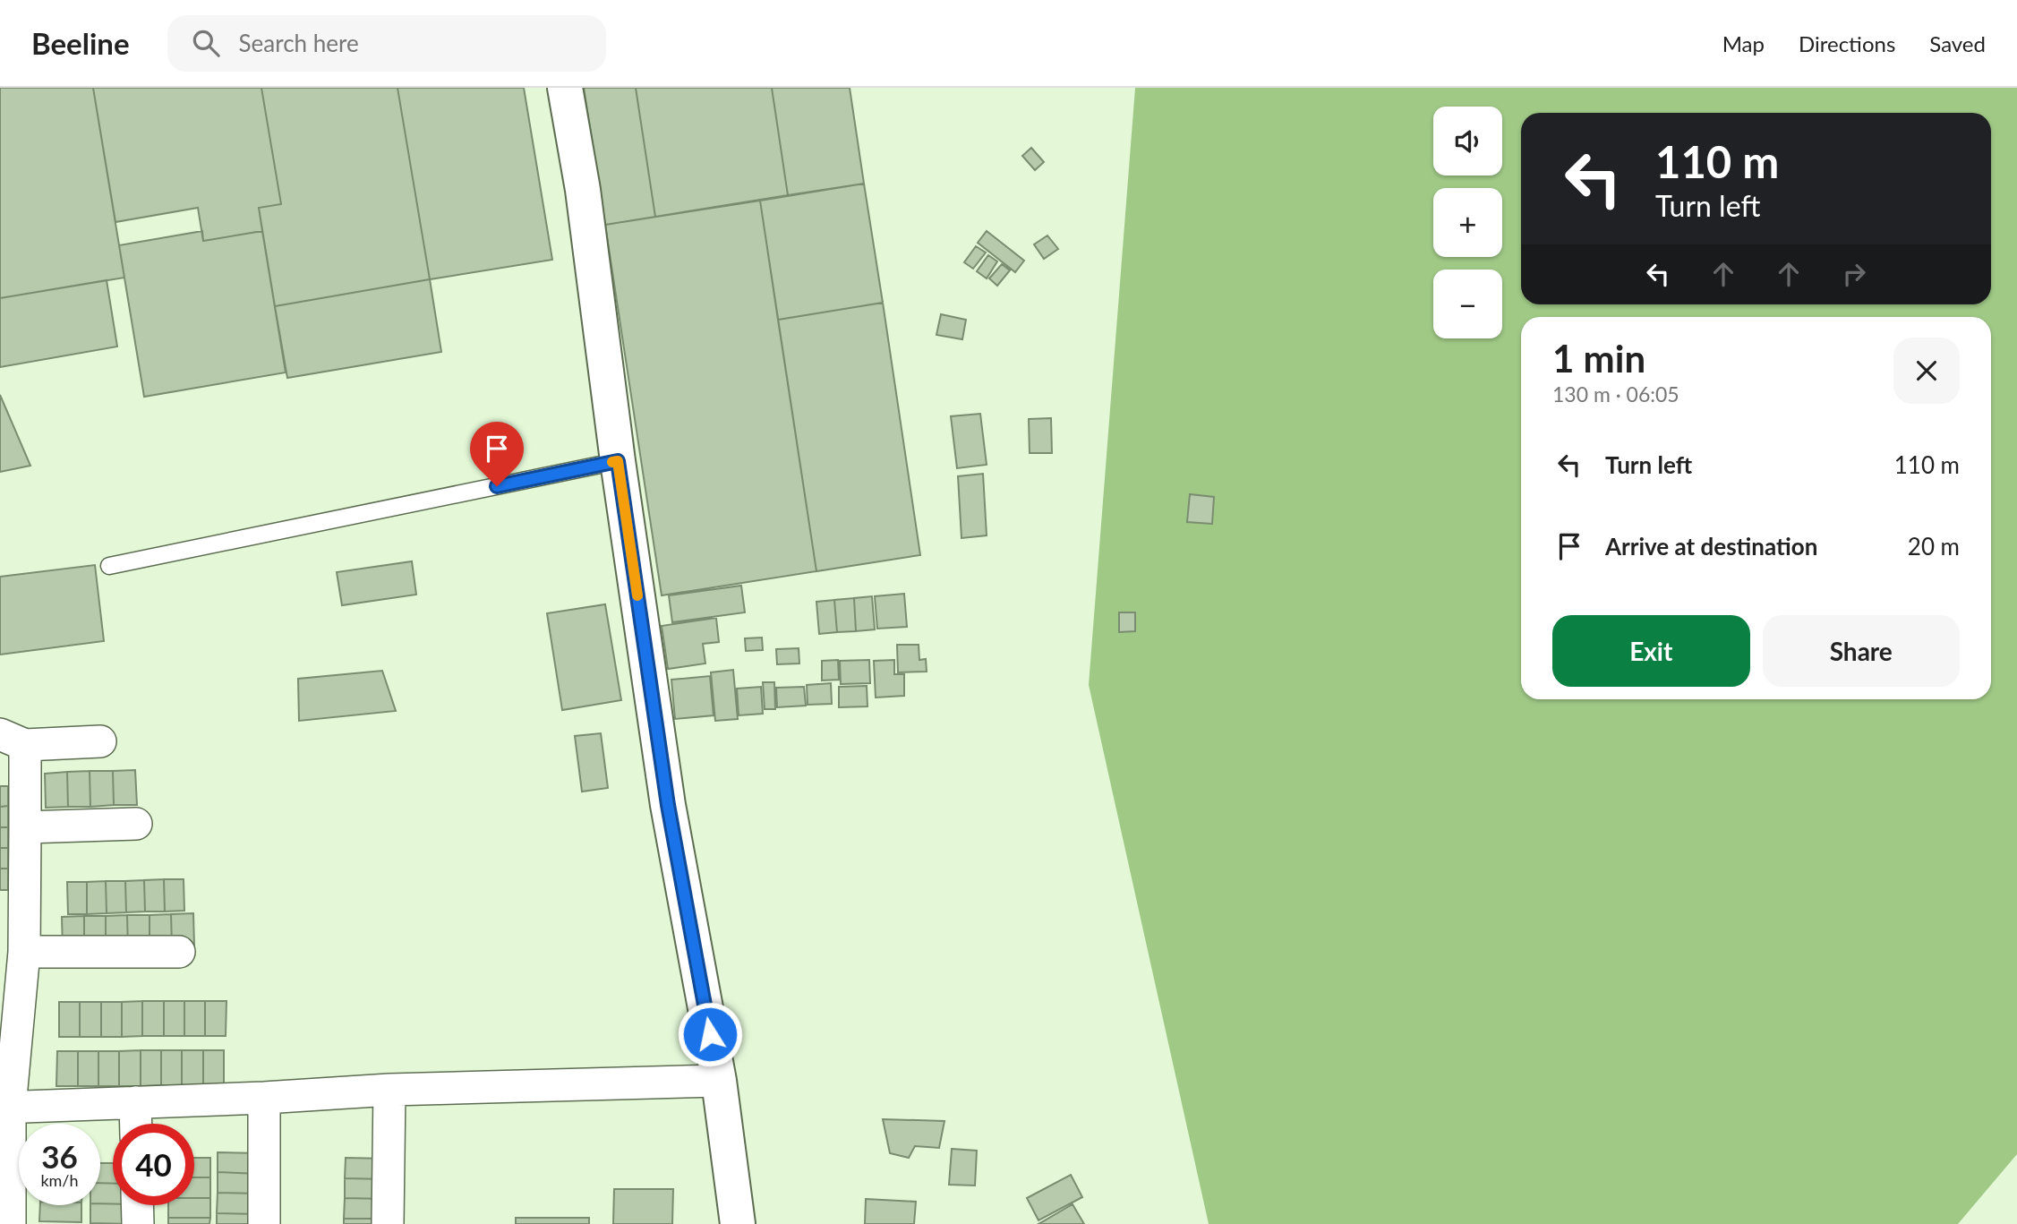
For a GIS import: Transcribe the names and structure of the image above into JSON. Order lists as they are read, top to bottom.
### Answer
{
  "page": {
    "header": "Beeline",
    "search": "Search here",
    "nav": ["Map", "Directions", "Saved"],
    "map_buttons": ["+", "−"],
    "turn": ["110 m", "Turn left"],
    "heading": ["1 min", "130 m · 06:05"],
    "list": [
      {
        "name": "Turn left",
        "value": "110 m"
      },
      {
        "name": "Arrive at destination",
        "value": "20 m"
      }
    ],
    "buttons": ["Exit", "Share"],
    "speed": "36 km/h",
    "limit": "40"
  }
}
